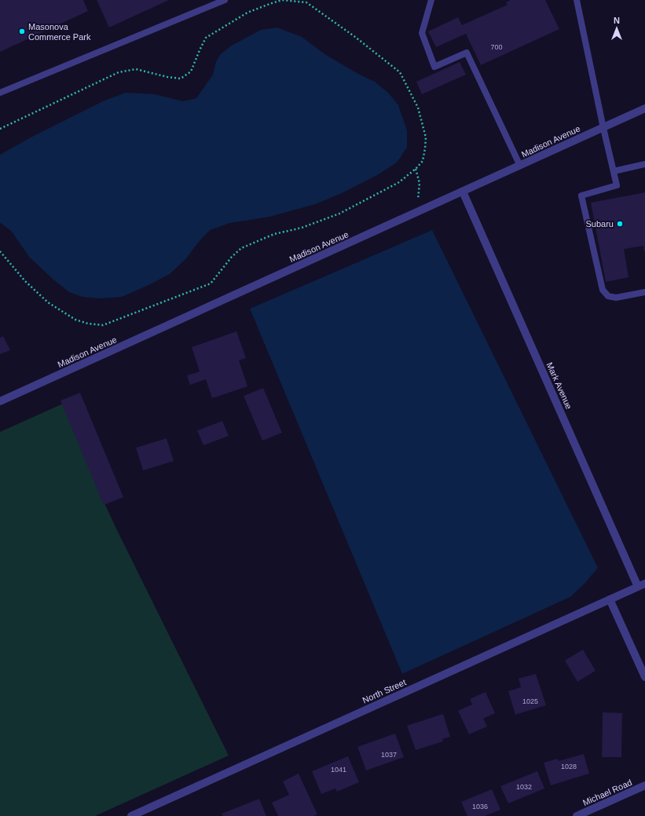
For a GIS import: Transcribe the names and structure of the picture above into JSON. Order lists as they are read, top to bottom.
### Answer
{
  "streets": {
    "street": [
      "Madison Avenue",
      "Mark Avenue",
      "North Street",
      "Michael Road"
    ]
  },
  "crossings": [
    ["Madison Avenue", "Mark Avenue"],
    ["Mark Avenue", "North Street"]
  ],
  "places": ["Masonova Commerce Park", "Subaru"],
  "house_numbers": [
    "700",
    "1025",
    "1037",
    "1028",
    "1041",
    "1032",
    "1036"
  ],
  "north": "top"
}
